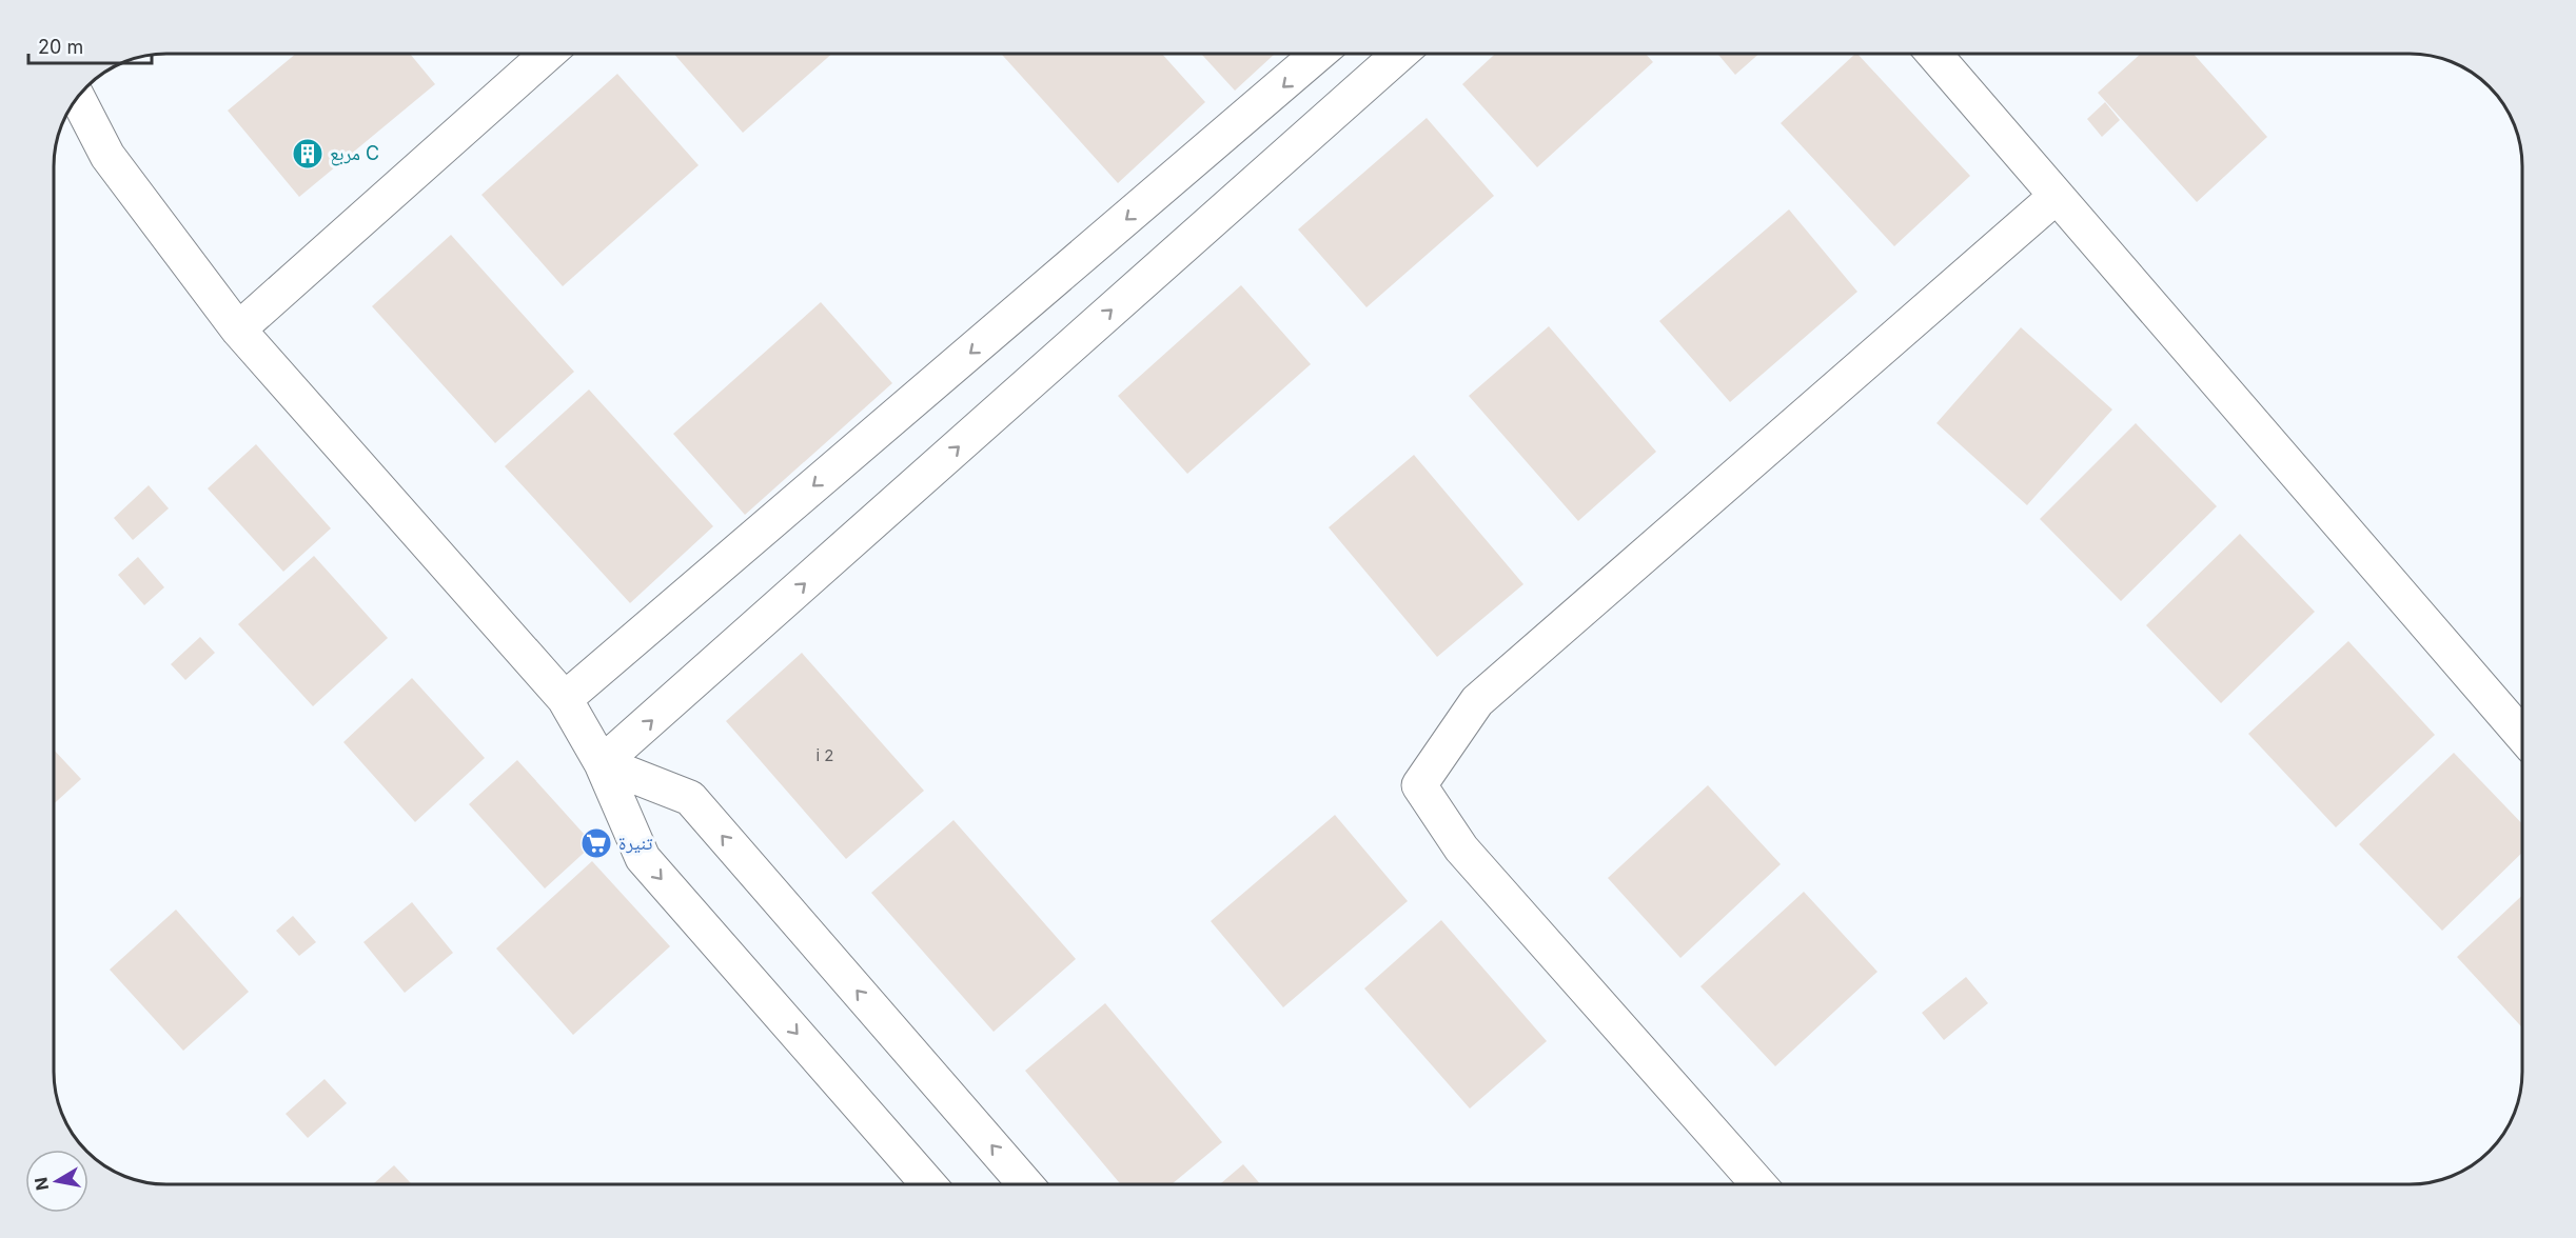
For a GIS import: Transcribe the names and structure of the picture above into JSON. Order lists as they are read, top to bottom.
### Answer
{
  "places": {
    "building": ["مربع C"],
    "supermarket": ["تنيرة"]
  },
  "house_numbers": ["i 2"],
  "scale_bar": "20 m",
  "north": "left"
}
